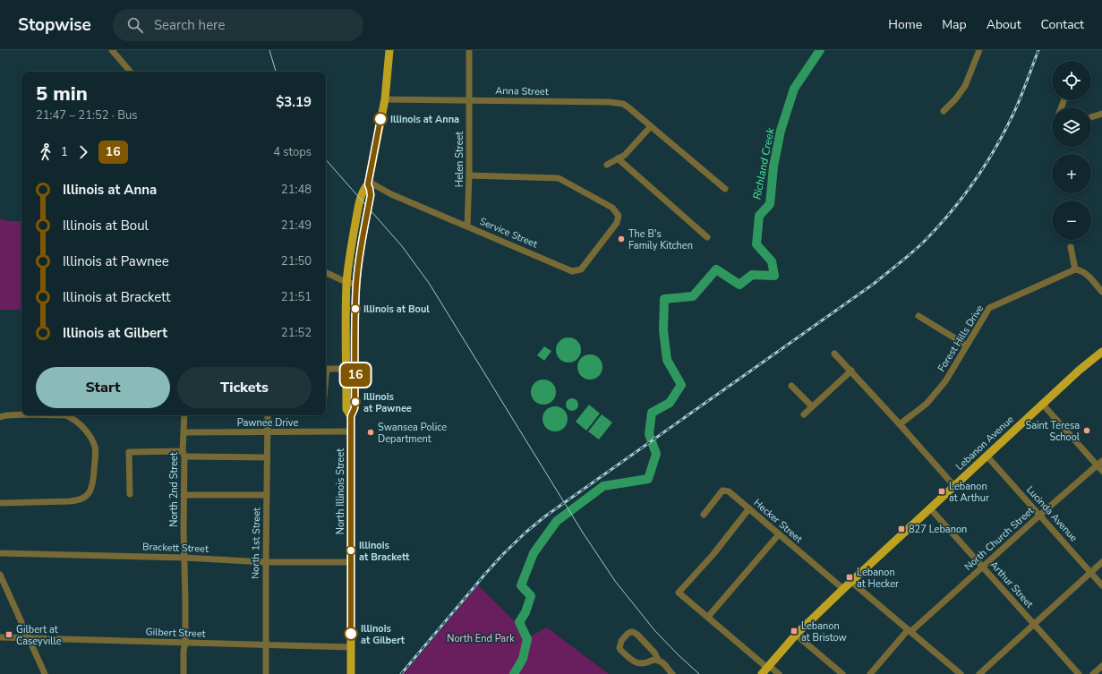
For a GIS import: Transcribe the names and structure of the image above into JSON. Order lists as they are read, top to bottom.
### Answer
{
  "streets": {
    "main road": ["Lebanon Avenue", "North Illinois Street"],
    "street": [
      "Anna Street",
      "Helen Street",
      "Service Street",
      "Forest Hills Drive",
      "Pawnee Drive",
      "North 2nd Street",
      "Lucinda Avenue",
      "Hecker Street",
      "North Church Street",
      "North 1st Street",
      "Brackett Street",
      "Arthur Street",
      "Gilbert Street"
    ]
  },
  "crossings": [
    ["Anna Street", "Helen Street"],
    ["Anna Street", "North Illinois Street"],
    ["Helen Street", "Service Street"],
    ["Service Street", "North Illinois Street"],
    ["Pawnee Drive", "North 2nd Street"],
    ["Pawnee Drive", "North Illinois Street"],
    ["Pawnee Drive", "North 1st Street"],
    ["Lebanon Avenue", "Lucinda Avenue"],
    ["Lebanon Avenue", "Hecker Street"],
    ["Lebanon Avenue", "Arthur Street"],
    ["North 2nd Street", "Brackett Street"],
    ["North 2nd Street", "Gilbert Street"],
    ["North Illinois Street", "Brackett Street"],
    ["North Illinois Street", "Gilbert Street"],
    ["Lucinda Avenue", "North Church Street"],
    ["North Church Street", "Arthur Street"],
    ["North 1st Street", "Brackett Street"],
    ["North 1st Street", "Gilbert Street"]
  ],
  "water": ["Richland Creek"],
  "parks": ["North End Park"],
  "places": {
    "other": [
      "Illinois at Anna",
      "The B's Family Kitchen",
      "Illinois at Boul",
      "Illinois at Pawnee",
      "Saint Teresa School",
      "Swansea Police Department",
      "Illinois at Brackett",
      "Illinois at Gilbert"
    ],
    "transit": [
      "Lebanon at Arthur",
      "827 Lebanon",
      "Lebanon at Hecker",
      "Lebanon at Bristow",
      "Gilbert at Caseyville"
    ]
  },
  "lines": ["bus line 16"],
  "page": {
    "header": "Stopwise",
    "search": "Search here",
    "nav": [
      "Home",
      "Map",
      "About",
      "Contact"
    ],
    "on_map": "16",
    "map_buttons": ["+", "−"],
    "heading": ["5 min", "21:47 – 21:52 · Bus", "$3.19"],
    "legs": ["1", "16", "4 stops"],
    "list": [
      {
        "name": "Illinois at Anna",
        "value": "21:48"
      },
      {
        "name": "Illinois at Boul",
        "value": "21:49"
      },
      {
        "name": "Illinois at Pawnee",
        "value": "21:50"
      },
      {
        "name": "Illinois at Brackett",
        "value": "21:51"
      },
      {
        "name": "Illinois at Gilbert",
        "value": "21:52"
      }
    ],
    "buttons": ["Start", "Tickets"]
  }
}
